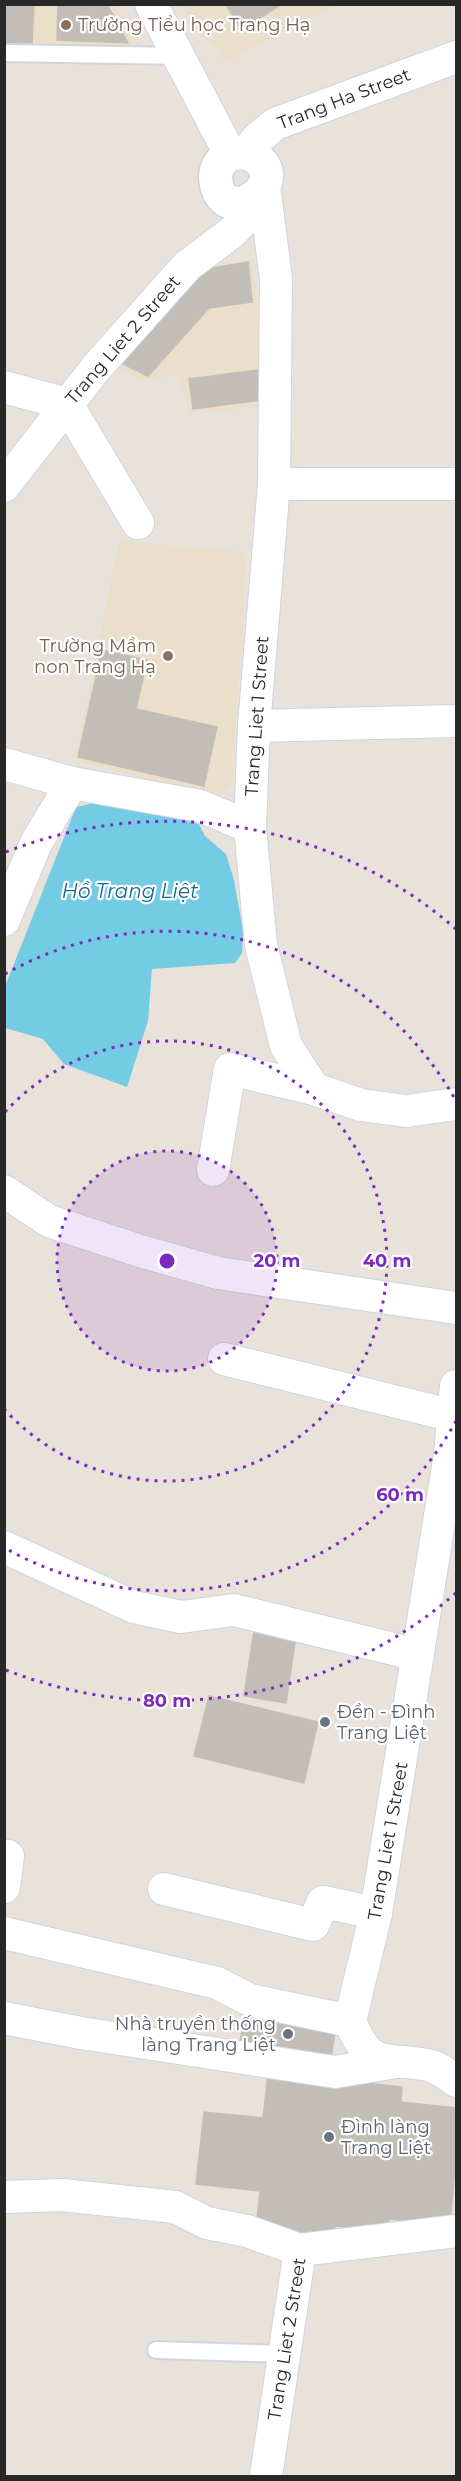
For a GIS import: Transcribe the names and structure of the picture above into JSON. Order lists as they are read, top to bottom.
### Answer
{
  "streets": {
    "street": ["Trang Ha Street", "Trang Liet 2 Street", "Trang Liet 1 Street"]
  },
  "crossings": [
    ["Trang Ha Street", "Trang Liet 2 Street"],
    ["Trang Ha Street", "Trang Liet 1 Street"],
    ["Trang Liet 2 Street", "Trang Liet 1 Street"]
  ],
  "water": ["Hồ Trang Liệt"],
  "places": [
    "Trường Tiểu học Trang Hạ",
    "Trường Mầm non Trang Hạ",
    "Đền - Đình Trang Liệt",
    "Nhà truyền thống làng Trang Liệt",
    "Đình làng Trang Liệt"
  ],
  "rings": [
    "20 m",
    "40 m",
    "60 m",
    "80 m"
  ]
}
